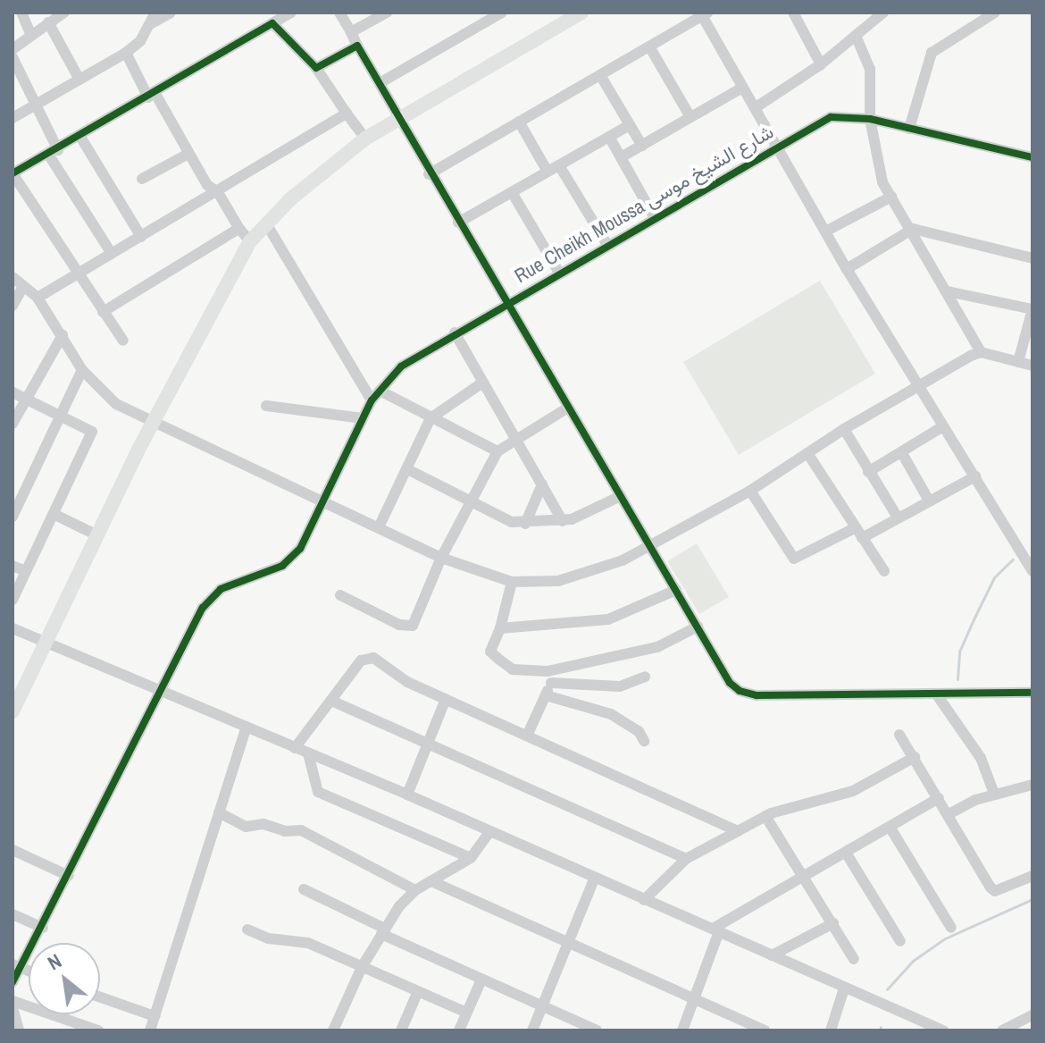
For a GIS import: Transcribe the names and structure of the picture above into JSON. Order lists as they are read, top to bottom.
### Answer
{
  "streets": {
    "street": ["Rue Cheikh Moussa شارع الشيخ موسى"]
  },
  "north": "top left"
}
